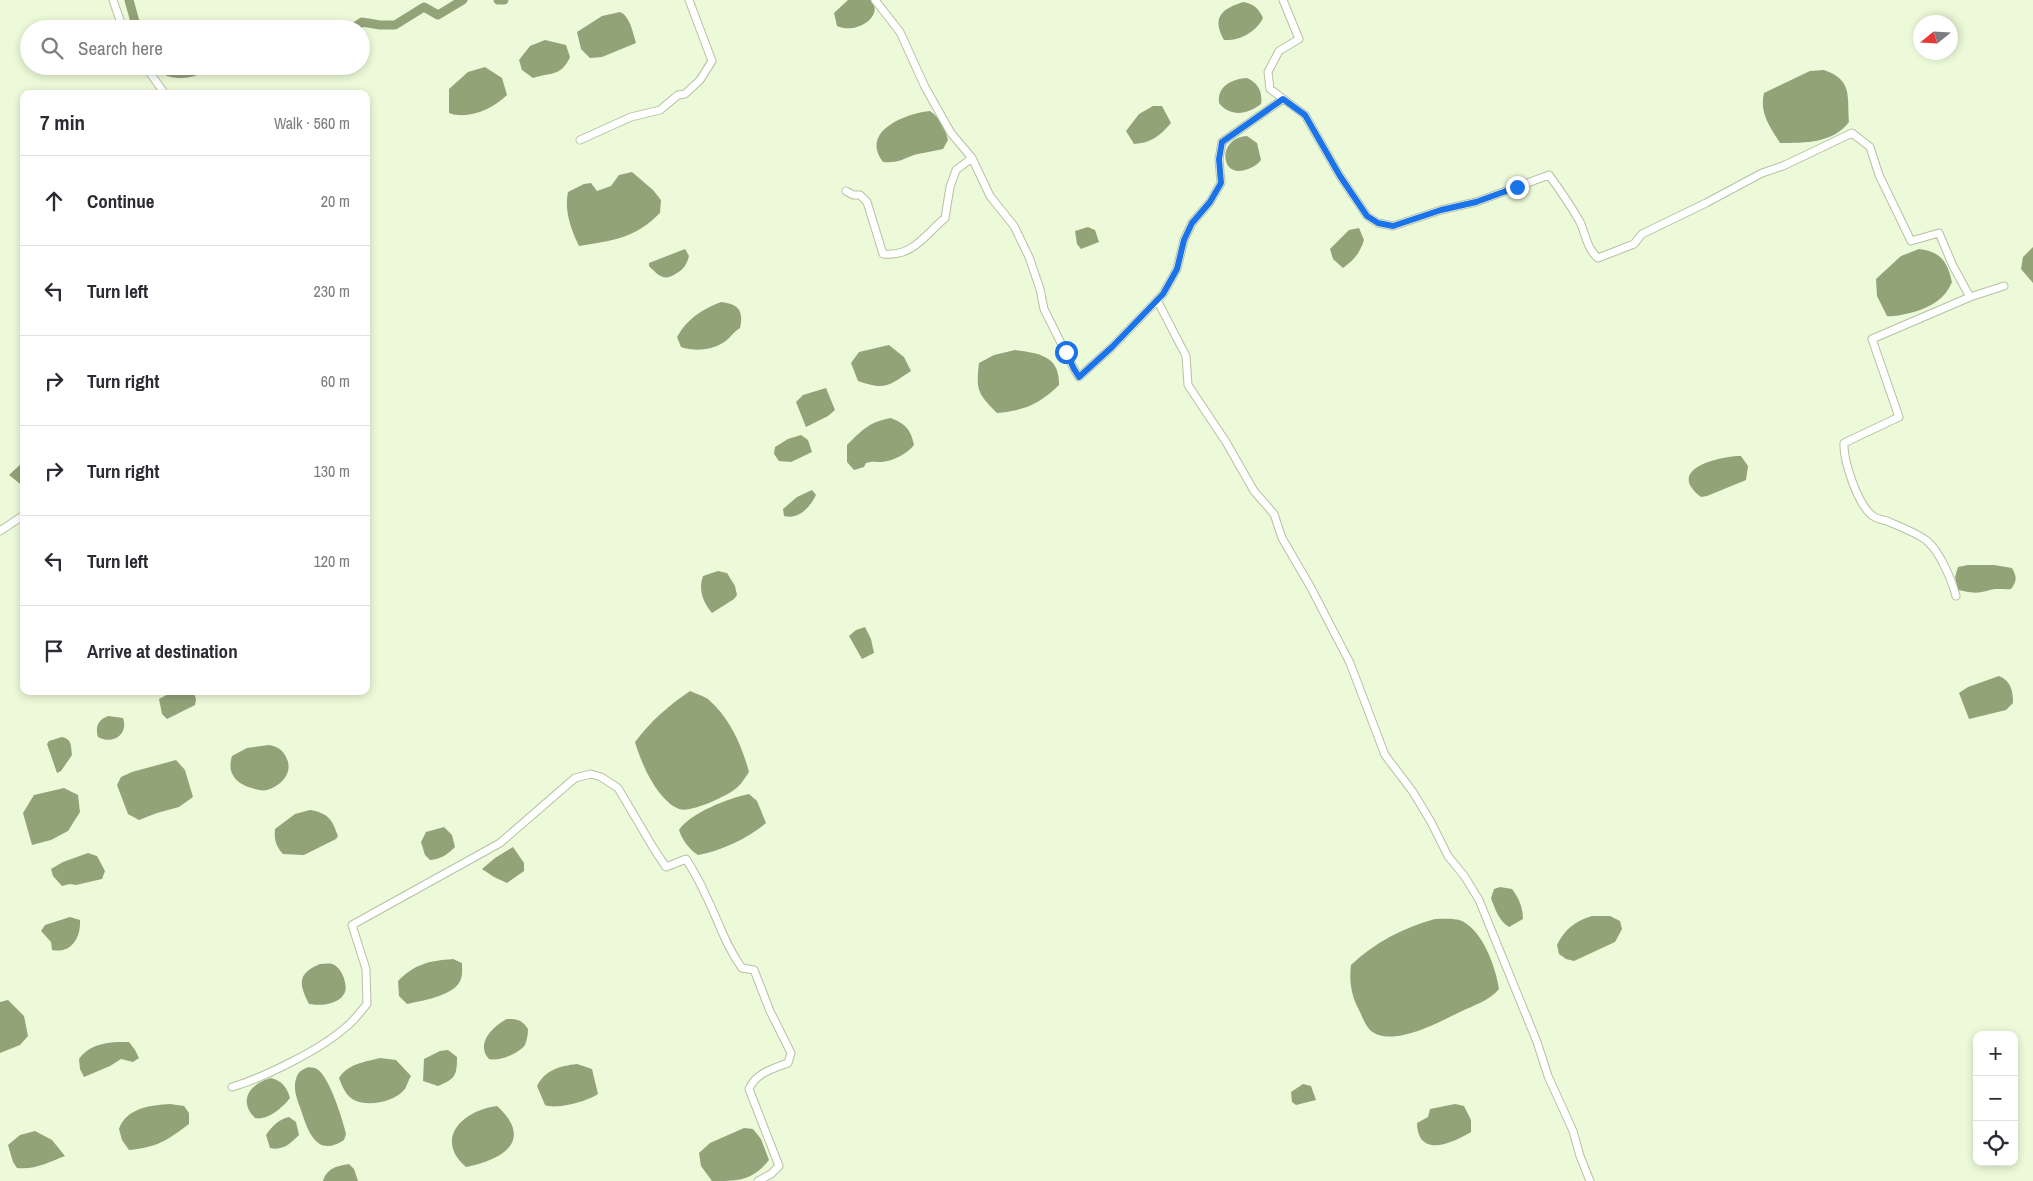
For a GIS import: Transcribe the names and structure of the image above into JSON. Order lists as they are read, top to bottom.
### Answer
{
  "north": "left",
  "page": {
    "search": "Search here",
    "heading": ["7 min", "Walk · 560 m"],
    "list": [
      ["Continue", "20 m"],
      ["Turn left", "230 m"],
      ["Turn right", "60 m"],
      ["Turn right", "130 m"],
      ["Turn left", "120 m"],
      "Arrive at destination"
    ],
    "map_buttons": ["+", "−"]
  }
}
